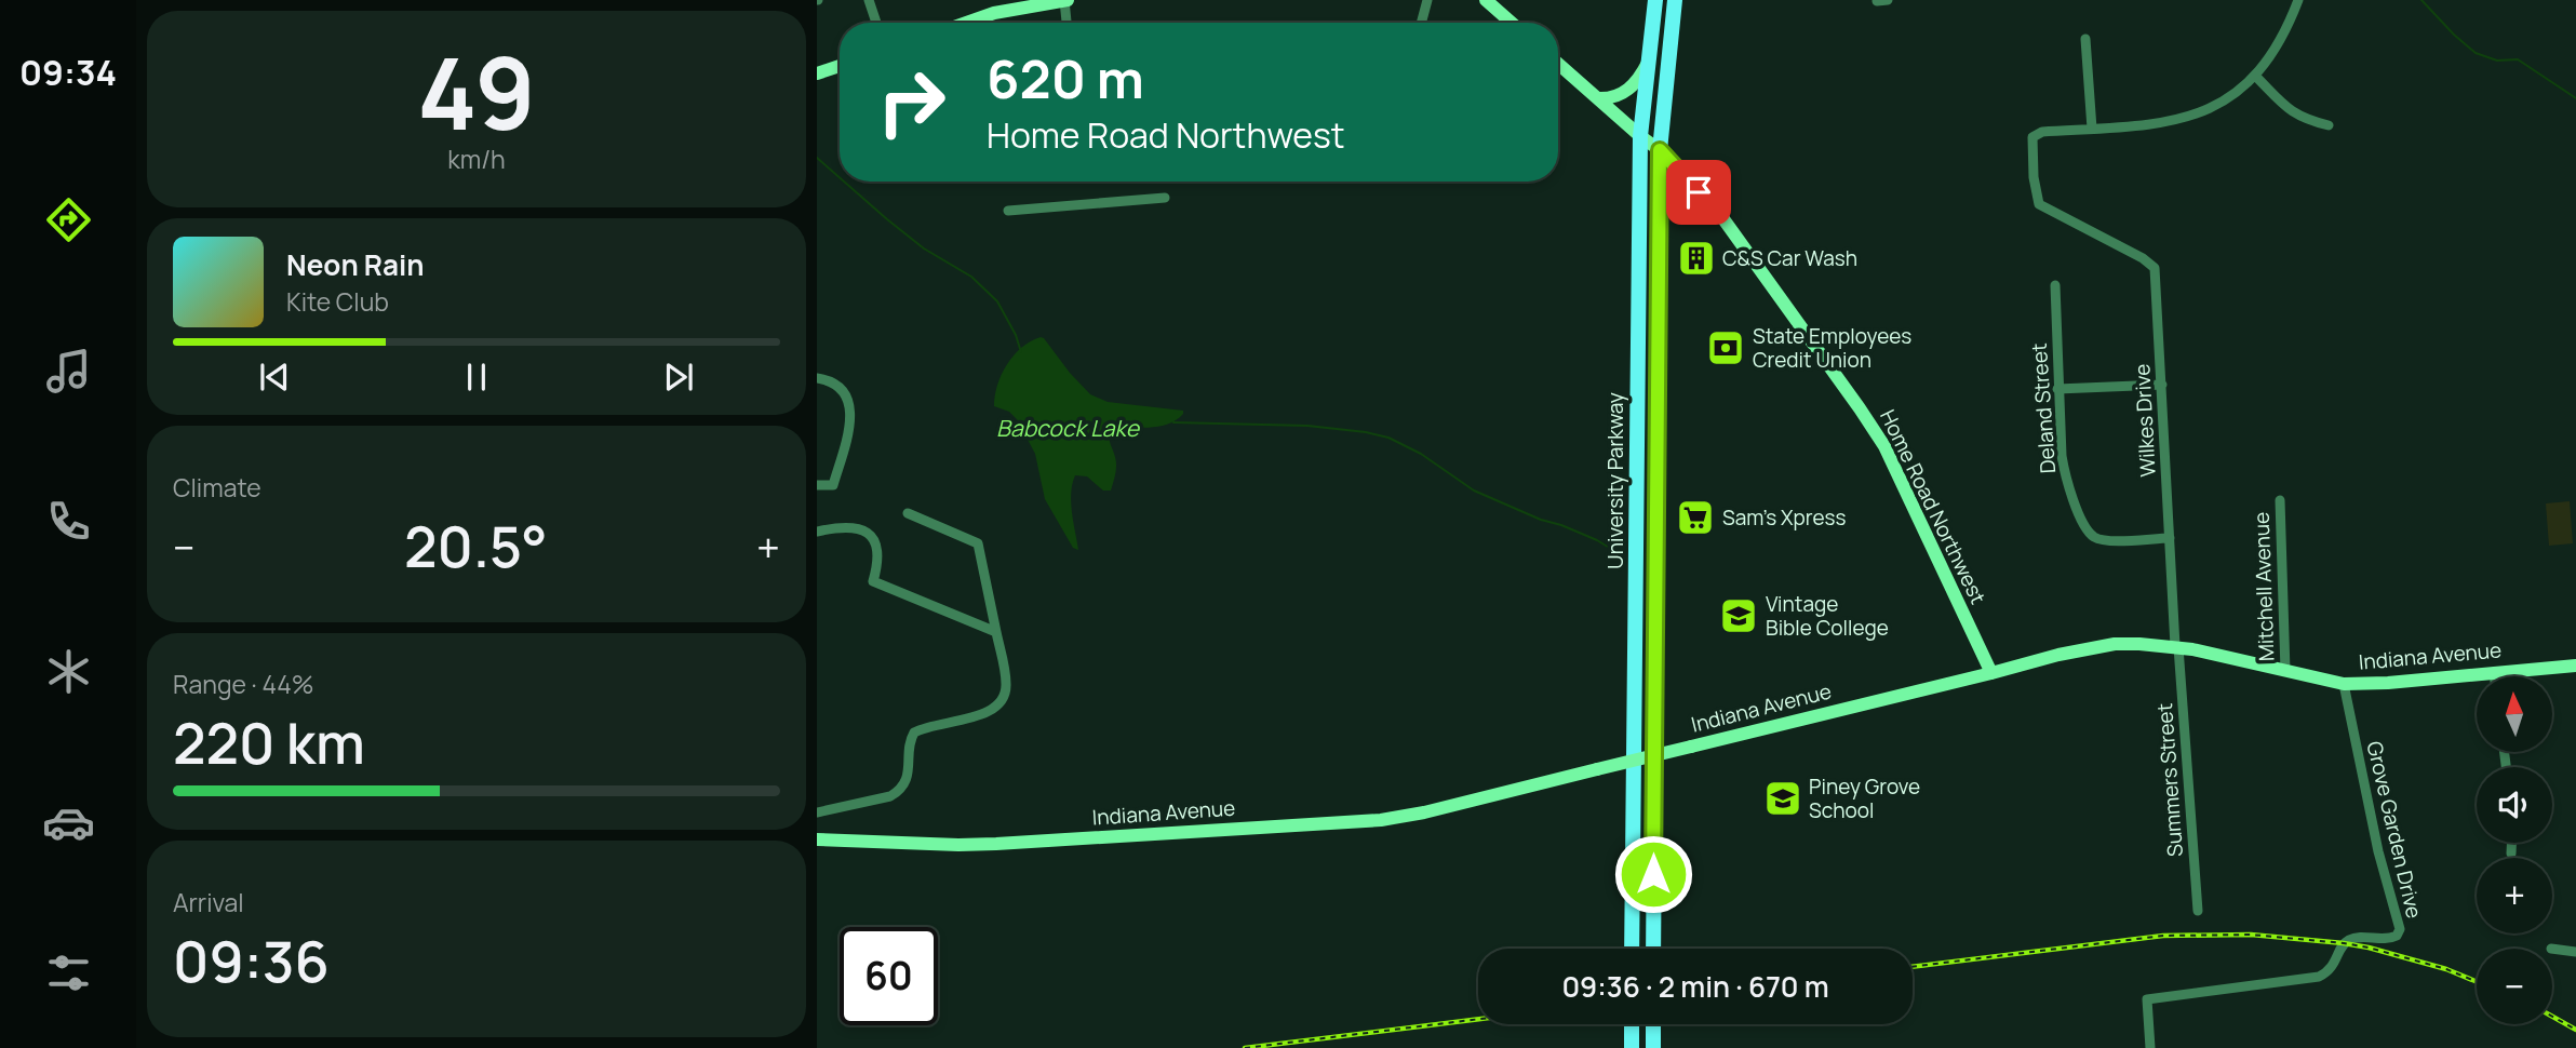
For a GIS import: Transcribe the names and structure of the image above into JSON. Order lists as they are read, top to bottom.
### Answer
{
  "streets": {
    "main road": ["University Parkway", "Home Road Northwest", "Indiana Avenue"],
    "street": [
      "Deland Street",
      "Wilkes Drive",
      "Mitchell Avenue",
      "Summers Street",
      "Grove Garden Drive"
    ]
  },
  "crossings": [
    ["Deland Street", "Wilkes Drive"],
    ["Wilkes Drive", "Indiana Avenue"],
    ["Wilkes Drive", "Summers Street"],
    ["University Parkway", "Home Road Northwest"],
    ["Home Road Northwest", "Indiana Avenue"],
    ["Mitchell Avenue", "Indiana Avenue"],
    ["Indiana Avenue", "Summers Street"],
    ["Indiana Avenue", "Grove Garden Drive"]
  ],
  "water": ["Babcock Lake"],
  "places": {
    "building": ["C&S Car Wash"],
    "bank": ["State Employees Credit Union"],
    "supermarket": ["Sam's Xpress"],
    "school or university": ["Vintage Bible College", "Piney Grove School"]
  },
  "north": "top",
  "page": {
    "tabs": "09:34",
    "tile": [
      ["49", "km/h"],
      "Climate",
      ["Range · 44%", "220 km"],
      ["Arrival", "09:36"]
    ],
    "turn": ["620 m", "Home Road Northwest"],
    "song": ["Neon Rain", "Kite Club"],
    "heat": ["−", "20.5°", "+"],
    "map_buttons": ["+", "−"],
    "limit": "60",
    "trip": "09:36 · 2 min · 670 m"
  }
}
